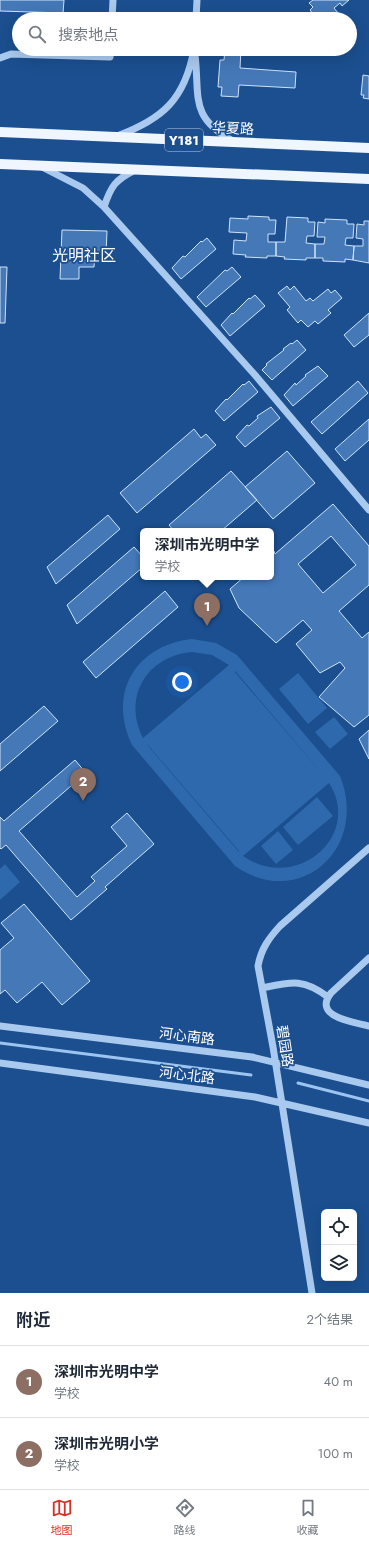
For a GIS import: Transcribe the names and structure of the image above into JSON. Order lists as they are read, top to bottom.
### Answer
{
  "streets": {
    "main road": ["华夏路", "Y181"],
    "street": ["河心南路", "碧园路", "河心北路"]
  },
  "crossings": [
    ["河心南路", "碧园路"],
    ["碧园路", "河心北路"]
  ],
  "districts": ["光明社区"],
  "page": {
    "search": "搜索地点",
    "popup": ["深圳市光明中学", "学校"],
    "pins": ["1", "2"],
    "heading": ["附近", "2个结果"],
    "list": [
      {
        "mark": "1",
        "name": "深圳市光明中学",
        "note": "学校",
        "value": "40 m"
      },
      {
        "mark": "2",
        "name": "深圳市光明小学",
        "note": "学校",
        "value": "100 m"
      }
    ],
    "nav": ["地图", "路线", "收藏"]
  }
}
